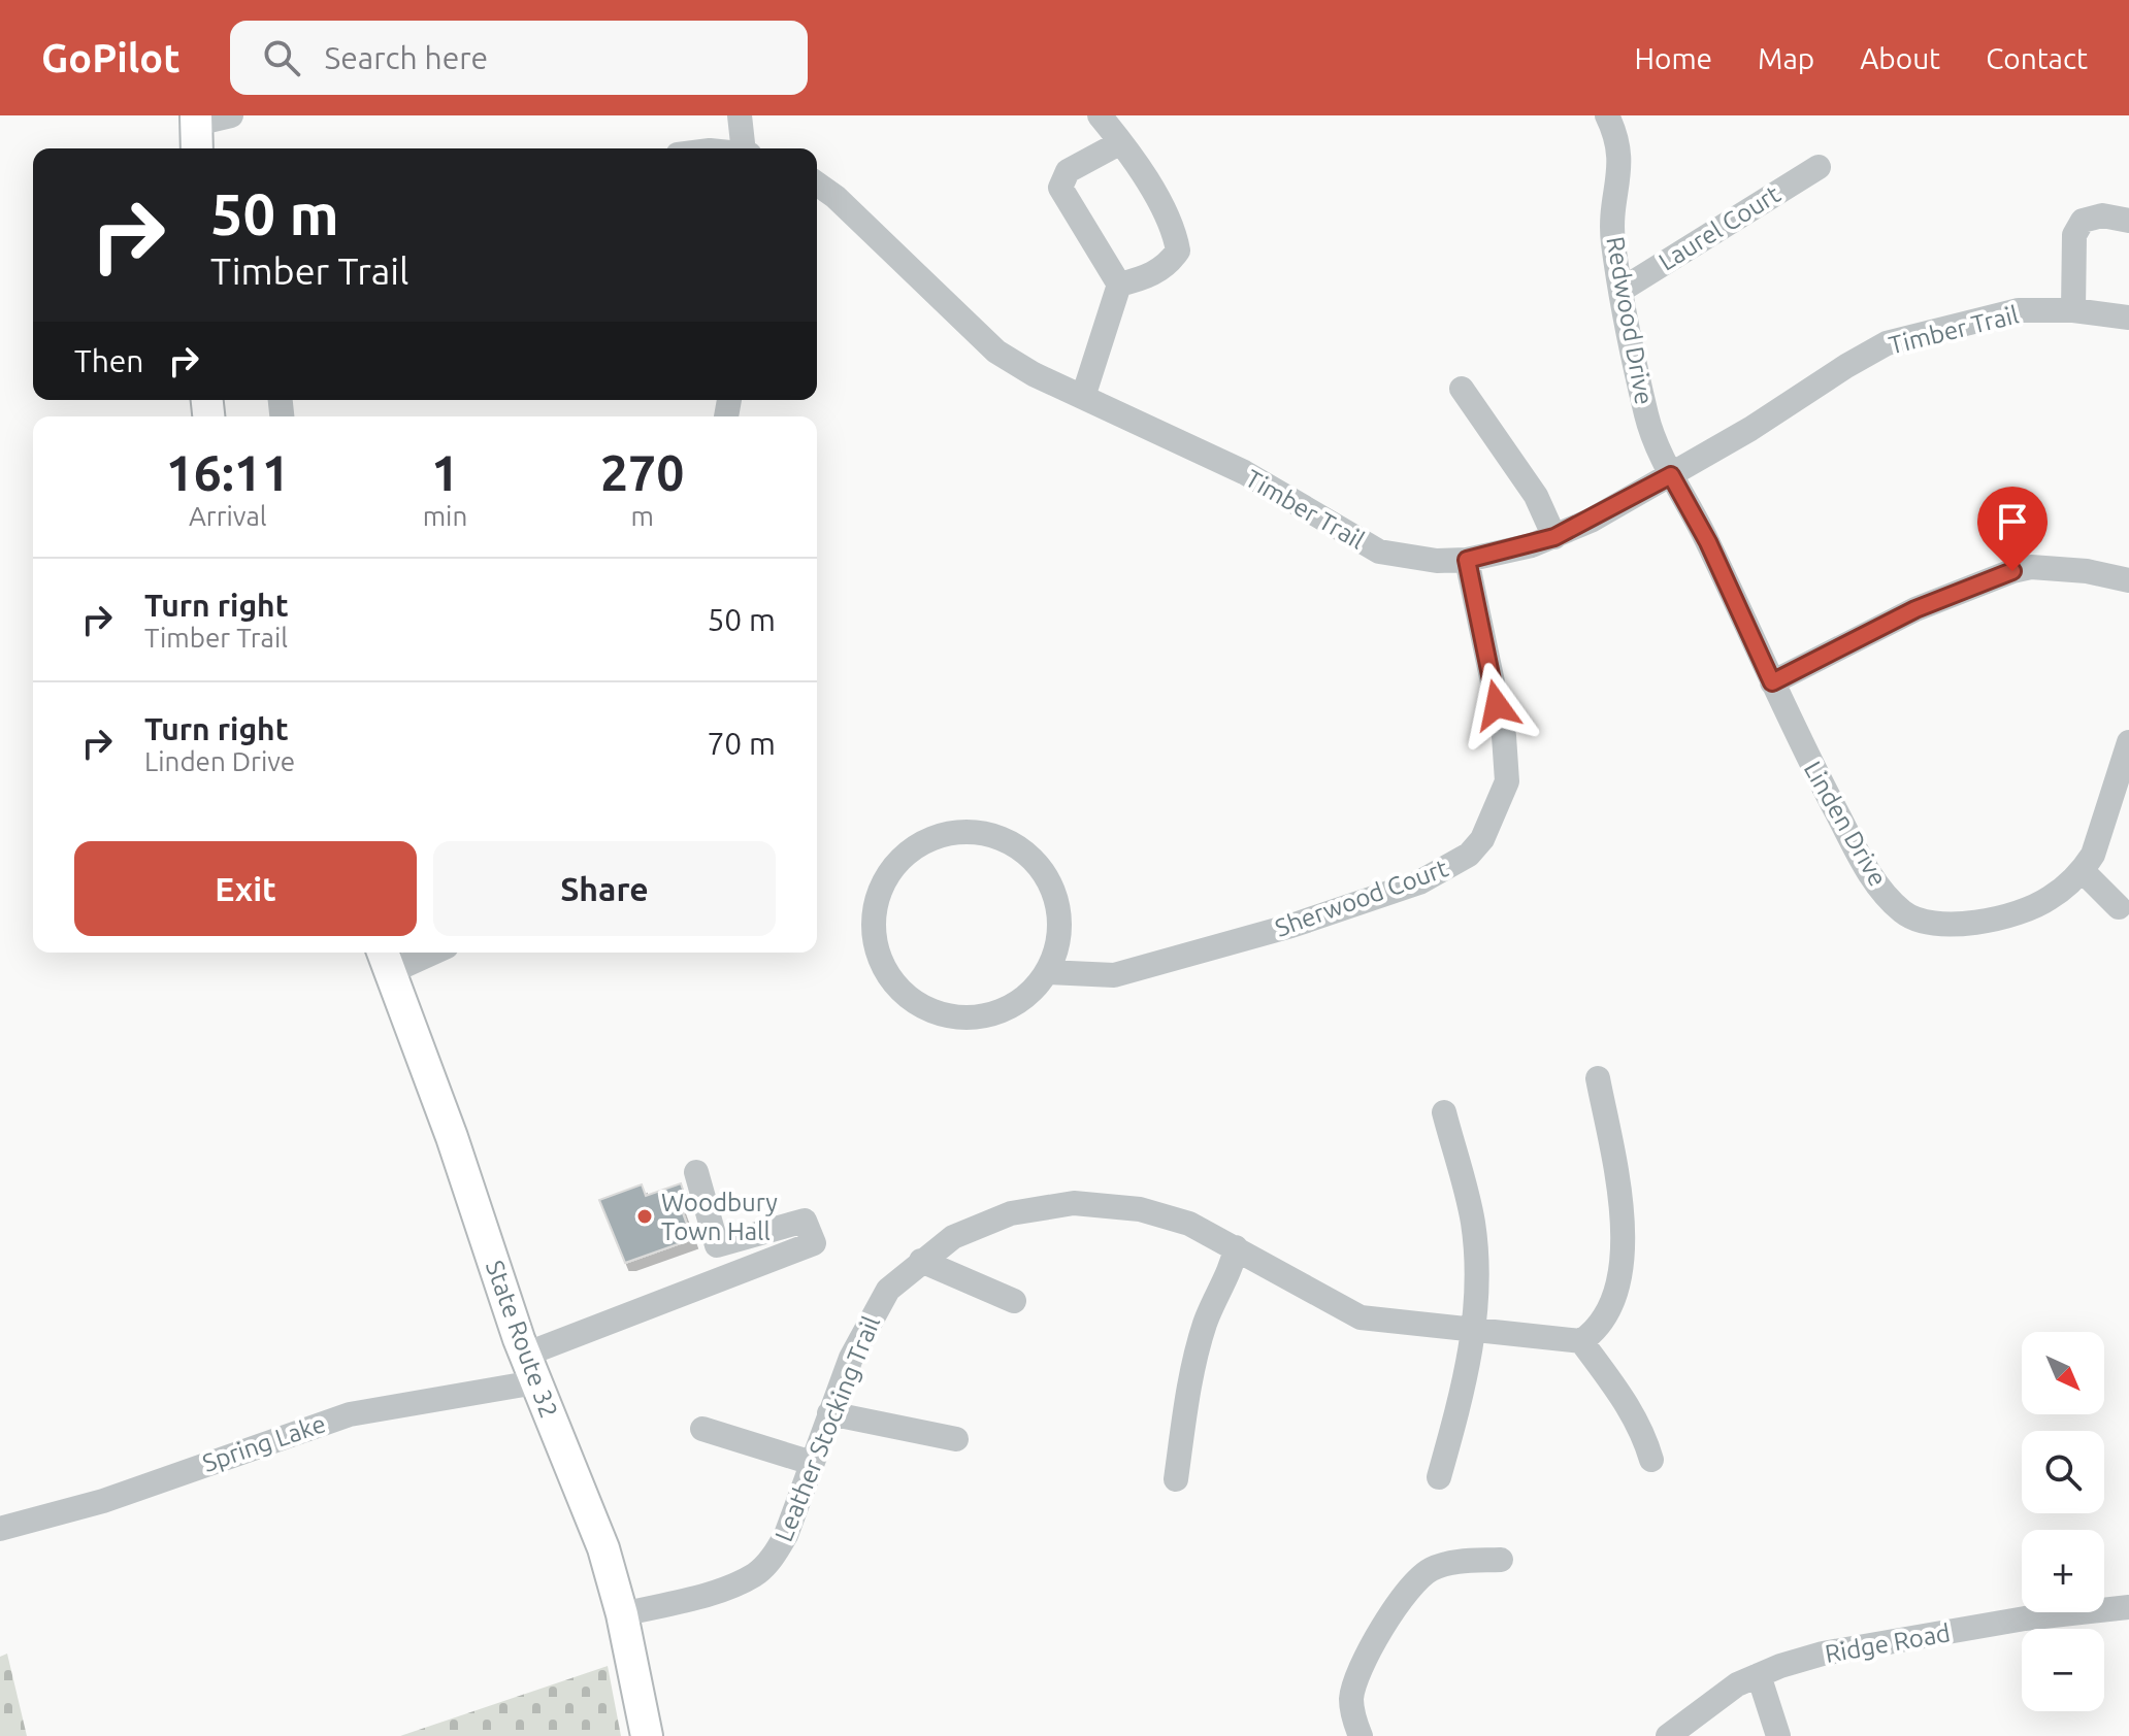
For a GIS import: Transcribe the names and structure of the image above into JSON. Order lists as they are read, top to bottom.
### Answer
{
  "streets": {
    "main road": ["State Route 32"],
    "street": [
      "Laurel Court",
      "Redwood Drive",
      "Timber Trail",
      "Linden Drive",
      "Sherwood Court",
      "Leather Stocking Trail",
      "Spring Lake",
      "Ridge Road"
    ]
  },
  "crossings": [
    ["Laurel Court", "Redwood Drive"],
    ["Redwood Drive", "Timber Trail"],
    ["Redwood Drive", "Linden Drive"],
    ["Timber Trail", "Linden Drive"],
    ["Timber Trail", "Sherwood Court"],
    ["State Route 32", "Leather Stocking Trail"],
    ["State Route 32", "Spring Lake"]
  ],
  "places": ["Woodbury Town Hall"],
  "north": "bottom right",
  "page": {
    "header": "GoPilot",
    "search": "Search here",
    "nav": [
      "Home",
      "Map",
      "About",
      "Contact"
    ],
    "turn": ["50 m", "Timber Trail"],
    "then": "Then",
    "eta": [
      "16:11",
      "Arrival",
      "1",
      "min",
      "270",
      "m"
    ],
    "list": [
      {
        "name": "Turn right",
        "note": "Timber Trail",
        "value": "50 m"
      },
      {
        "name": "Turn right",
        "note": "Linden Drive",
        "value": "70 m"
      }
    ],
    "buttons": ["Exit", "Share"],
    "map_buttons": ["+", "−"]
  }
}
